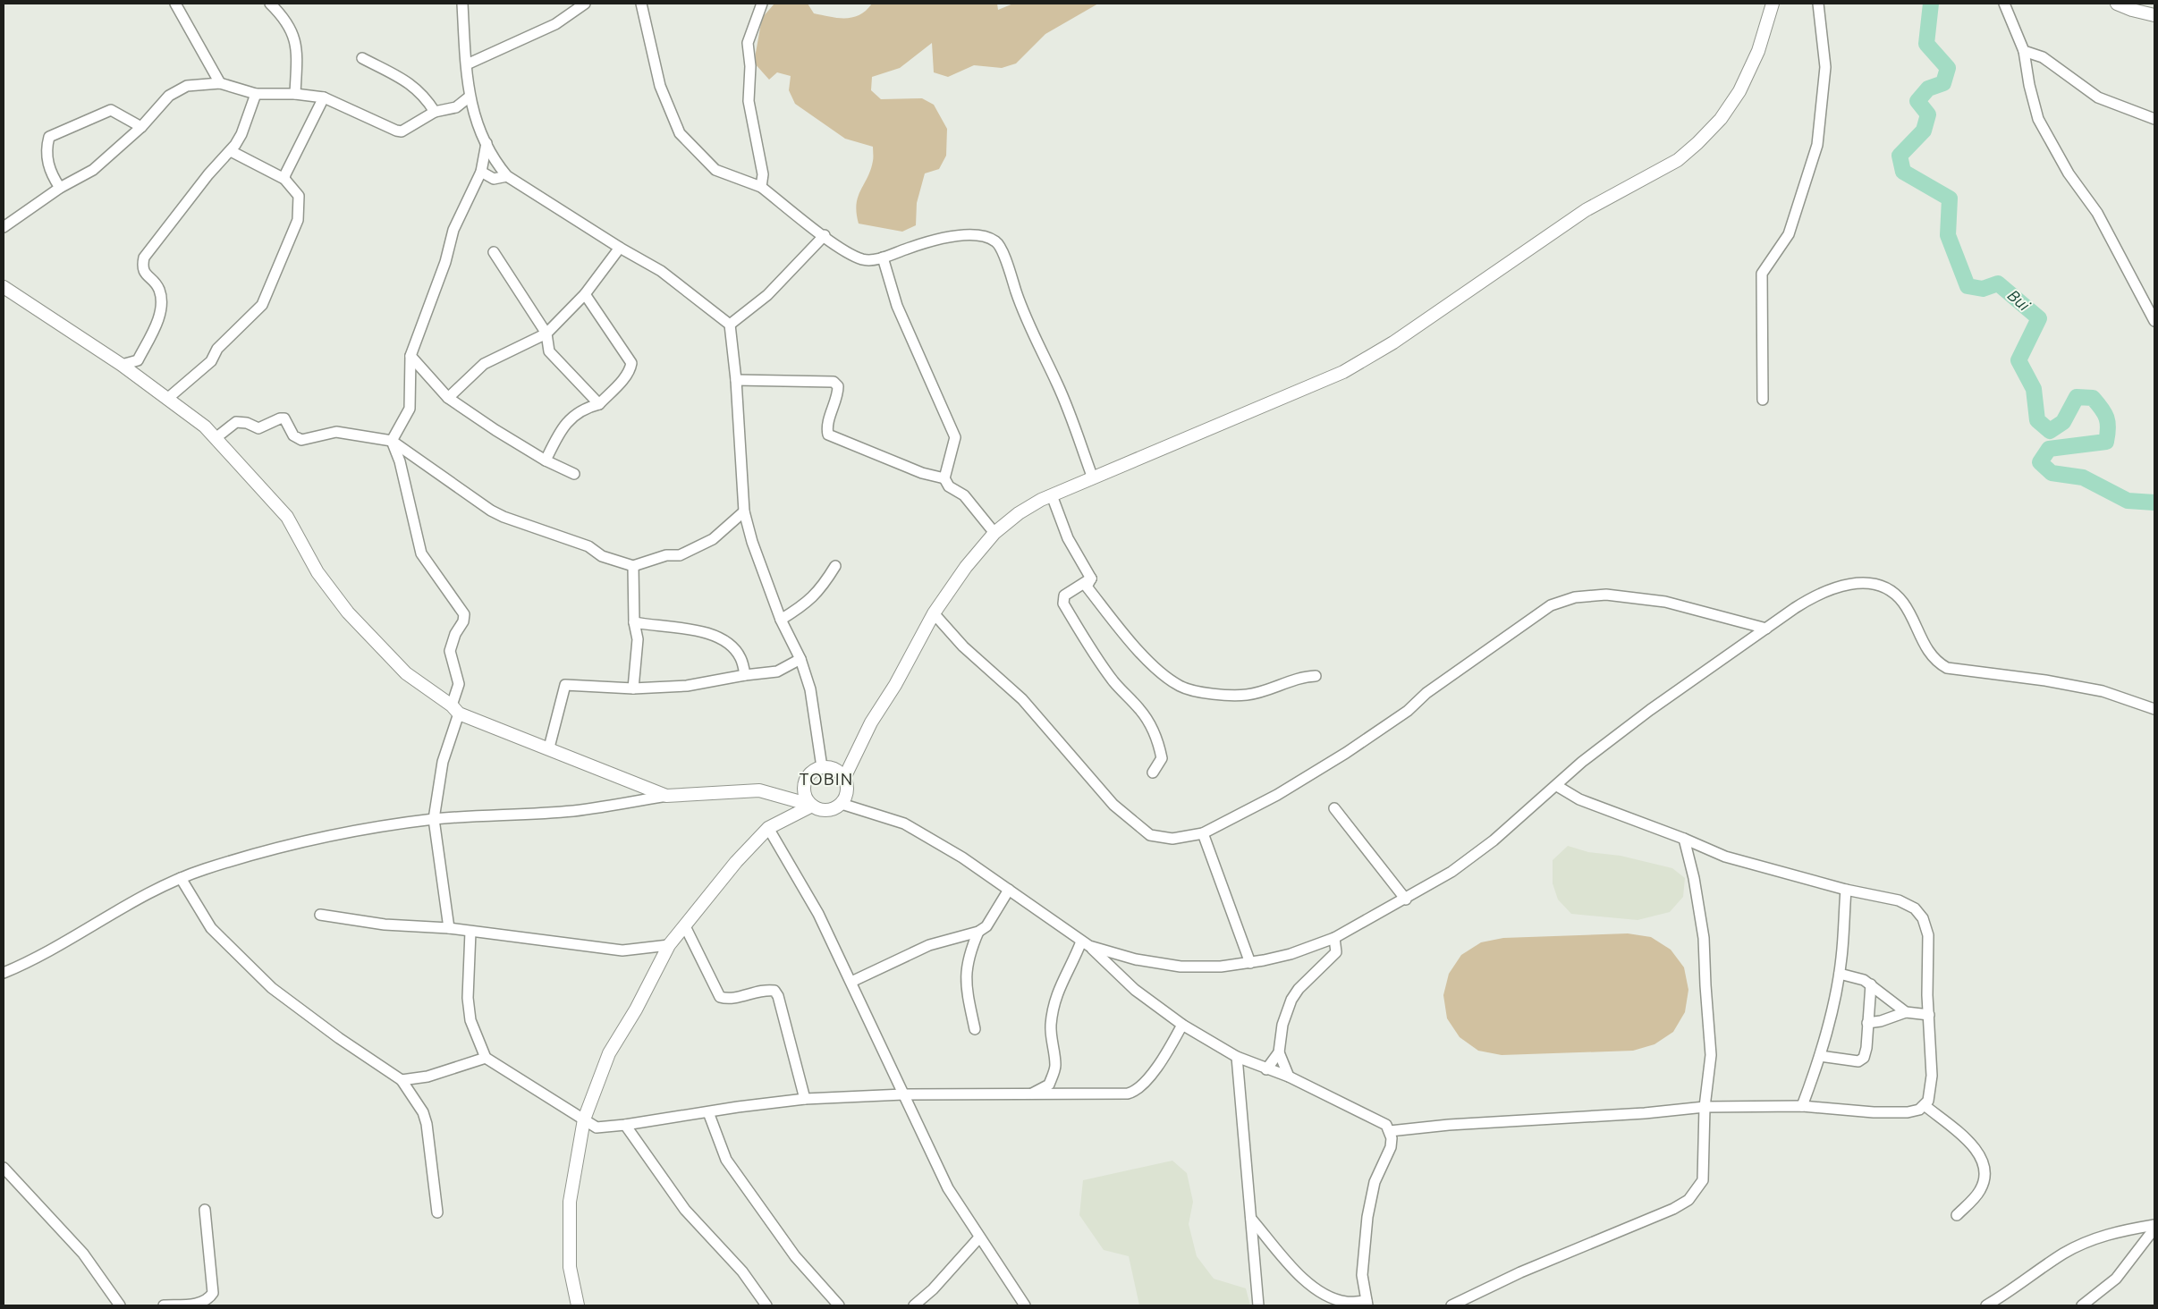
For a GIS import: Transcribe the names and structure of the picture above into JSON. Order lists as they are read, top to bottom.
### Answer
{
  "districts": ["TOBIN"],
  "water": ["Bui"]
}
